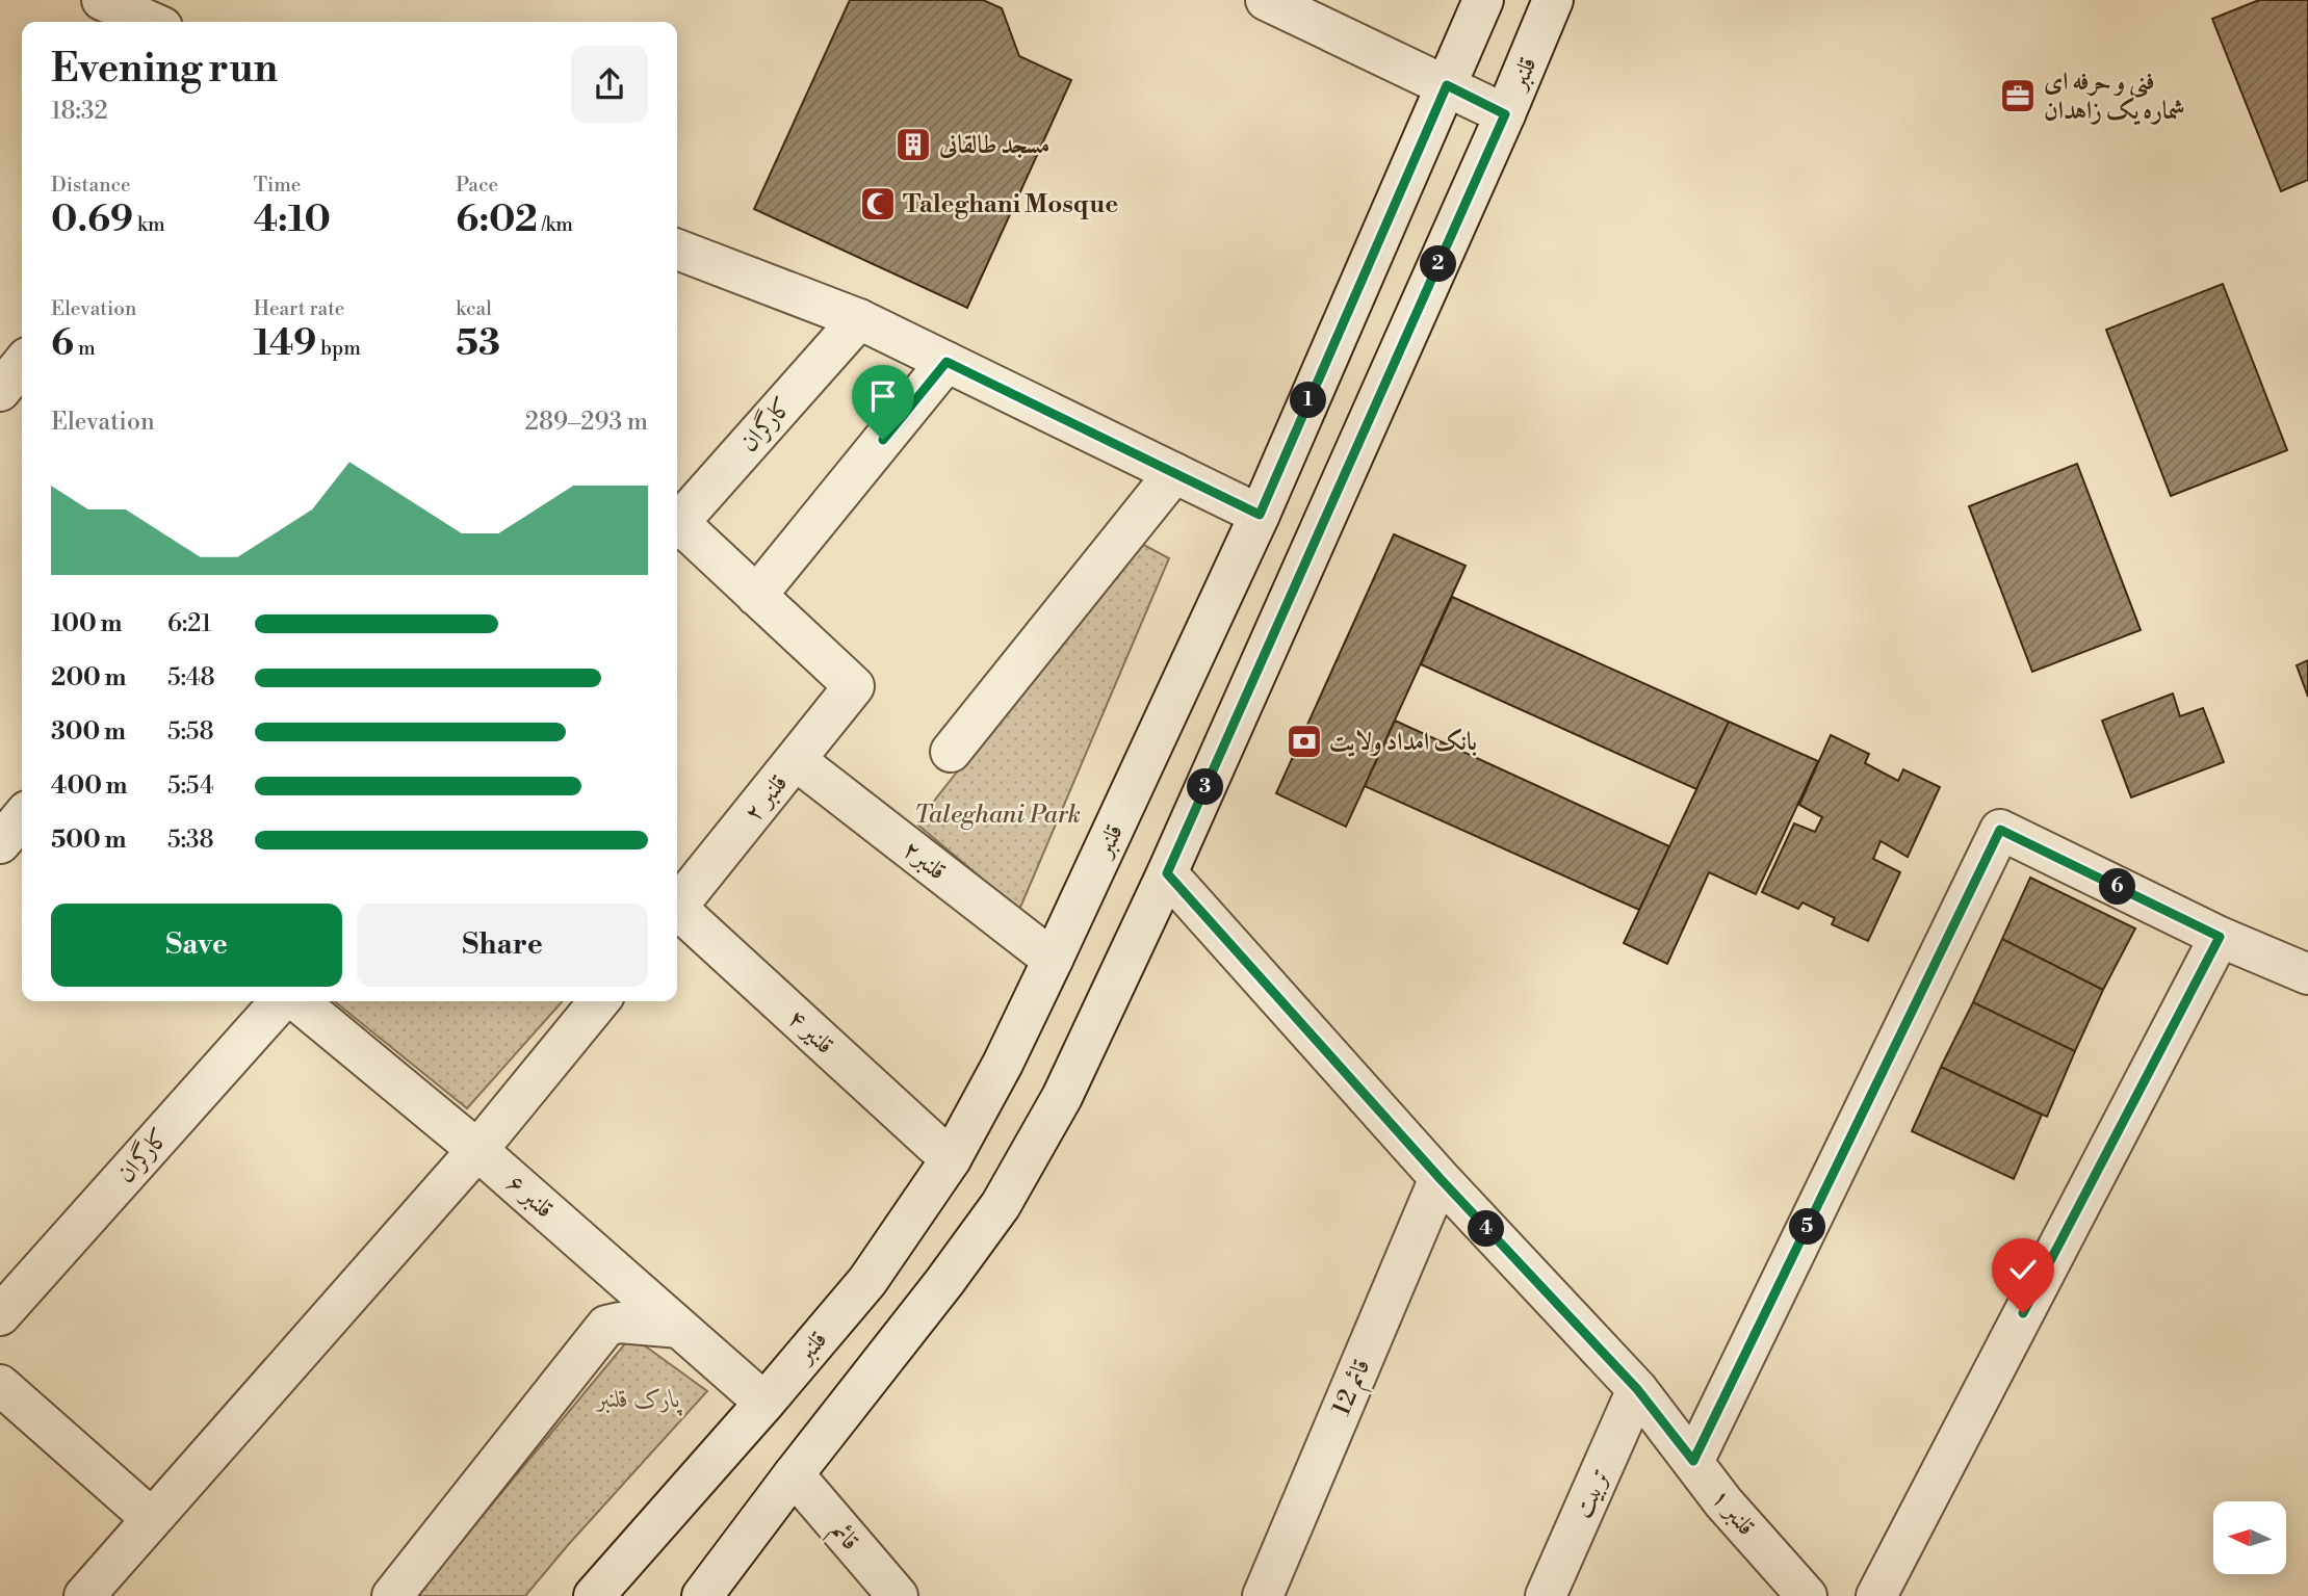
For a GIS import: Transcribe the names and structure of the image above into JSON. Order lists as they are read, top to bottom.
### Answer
{
  "streets": {
    "street": [
      "قلنبر",
      "کارگران",
      "قلنبر ۲",
      "قلنبر۲",
      "قلنیر ۴",
      "قلنبر ۶",
      "قائم 12",
      "تربیت",
      "قلنبر ۱",
      "قائم"
    ]
  },
  "crossings": [
    ["قلنبر", "قلنبر۲"],
    ["قلنبر", "قلنیر ۴"],
    ["قلنبر", "قلنبر ۶"],
    ["قلنبر", "قلنبر ۱"],
    ["قلنبر", "قائم"],
    ["قلنبر ۲", "قلنبر۲"],
    ["قائم 12", "قلنبر ۱"],
    ["تربیت", "قلنبر ۱"]
  ],
  "parks": ["Taleghani Park", "پارک قلنبر"],
  "places": {
    "office": ["فنی و حرفه ای شماره یک زاهدان"],
    "building": ["مسجد طالقانی"],
    "mosque": ["Taleghani Mosque"],
    "bank": ["بانک امداد ولایت"]
  },
  "north": "left",
  "page": {
    "heading": ["Evening run", "18:32"],
    "stats": [
      ["Distance", "0.69 km"],
      ["Time", "4:10"],
      ["Pace", "6:02 /km"],
      ["Elevation", "6 m"],
      ["Heart rate", "149 bpm"],
      ["kcal", "53"]
    ],
    "pins": [
      "2",
      "1",
      "3",
      "6",
      "5",
      "4"
    ],
    "chart": ["Elevation", "289–293 m"],
    "list": [
      {
        "name": "100 m",
        "note": "6:21"
      },
      {
        "name": "200 m",
        "note": "5:48"
      },
      {
        "name": "300 m",
        "note": "5:58"
      },
      {
        "name": "400 m",
        "note": "5:54"
      },
      {
        "name": "500 m",
        "note": "5:38"
      }
    ],
    "buttons": ["Save", "Share"]
  }
}
